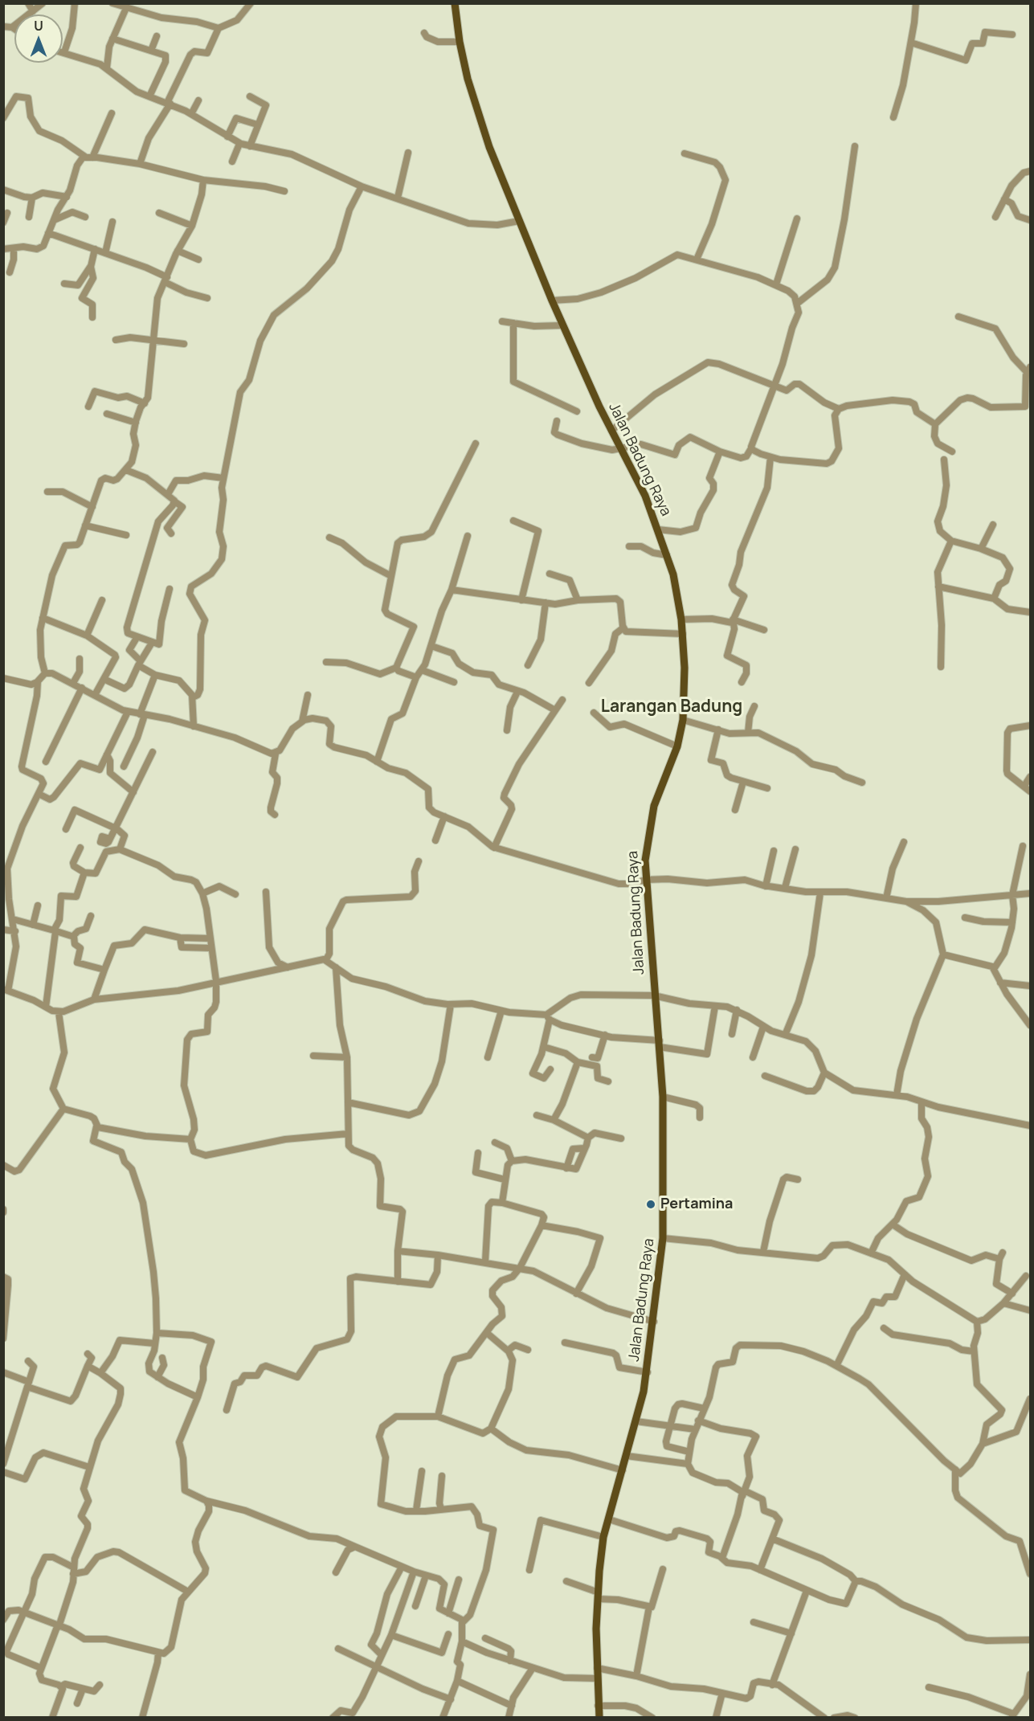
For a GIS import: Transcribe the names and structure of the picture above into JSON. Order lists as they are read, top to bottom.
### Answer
{
  "streets": {
    "main road": ["Jalan Badung Raya"]
  },
  "districts": ["Larangan Badung"],
  "places": ["Pertamina"],
  "north": "top"
}
